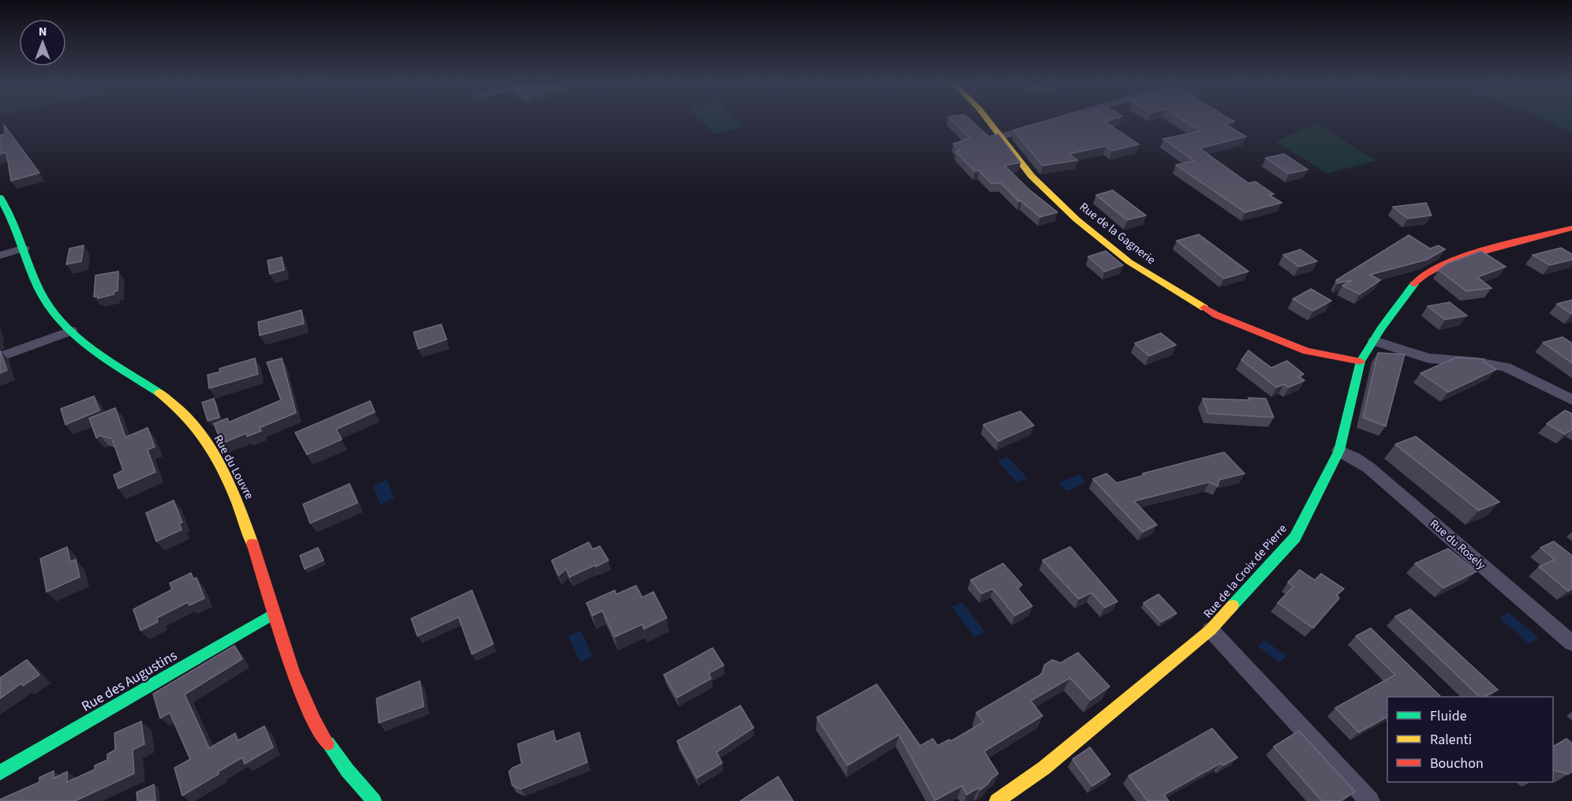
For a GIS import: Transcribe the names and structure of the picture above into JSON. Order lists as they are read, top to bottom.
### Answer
{
  "streets": {
    "street": [
      "Rue de la Gagnerie",
      "Rue du Louvre",
      "Rue du Rosely",
      "Rue de la Croix de Pierre",
      "Rue des Augustins"
    ]
  },
  "crossings": [
    ["Rue de la Gagnerie", "Rue de la Croix de Pierre"],
    ["Rue du Louvre", "Rue des Augustins"],
    ["Rue du Rosely", "Rue de la Croix de Pierre"]
  ],
  "legend": ["Fluide", "Ralenti", "Bouchon"],
  "north": "top"
}
